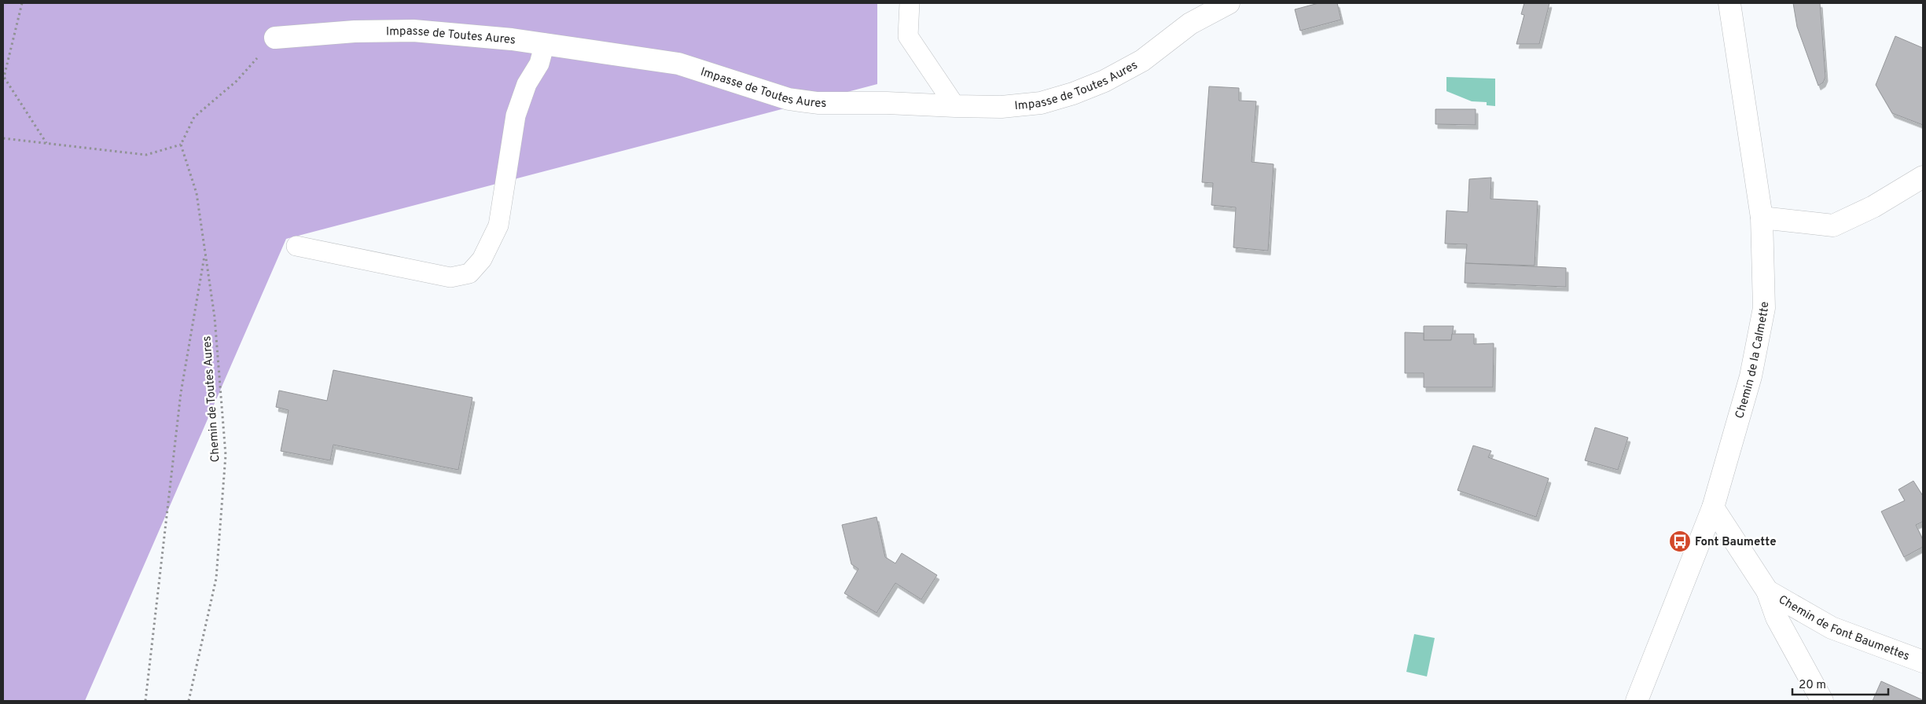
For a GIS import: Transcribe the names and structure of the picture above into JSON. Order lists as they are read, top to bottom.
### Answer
{
  "streets": {
    "street": ["Impasse de Toutes Aures", "Chemin de la Calmette", "Chemin de Font Baumettes"],
    "path": ["Chemin de Toutes Aures"]
  },
  "places": {
    "bus stop": ["Font Baumette"]
  },
  "scale_bar": "20 m"
}
